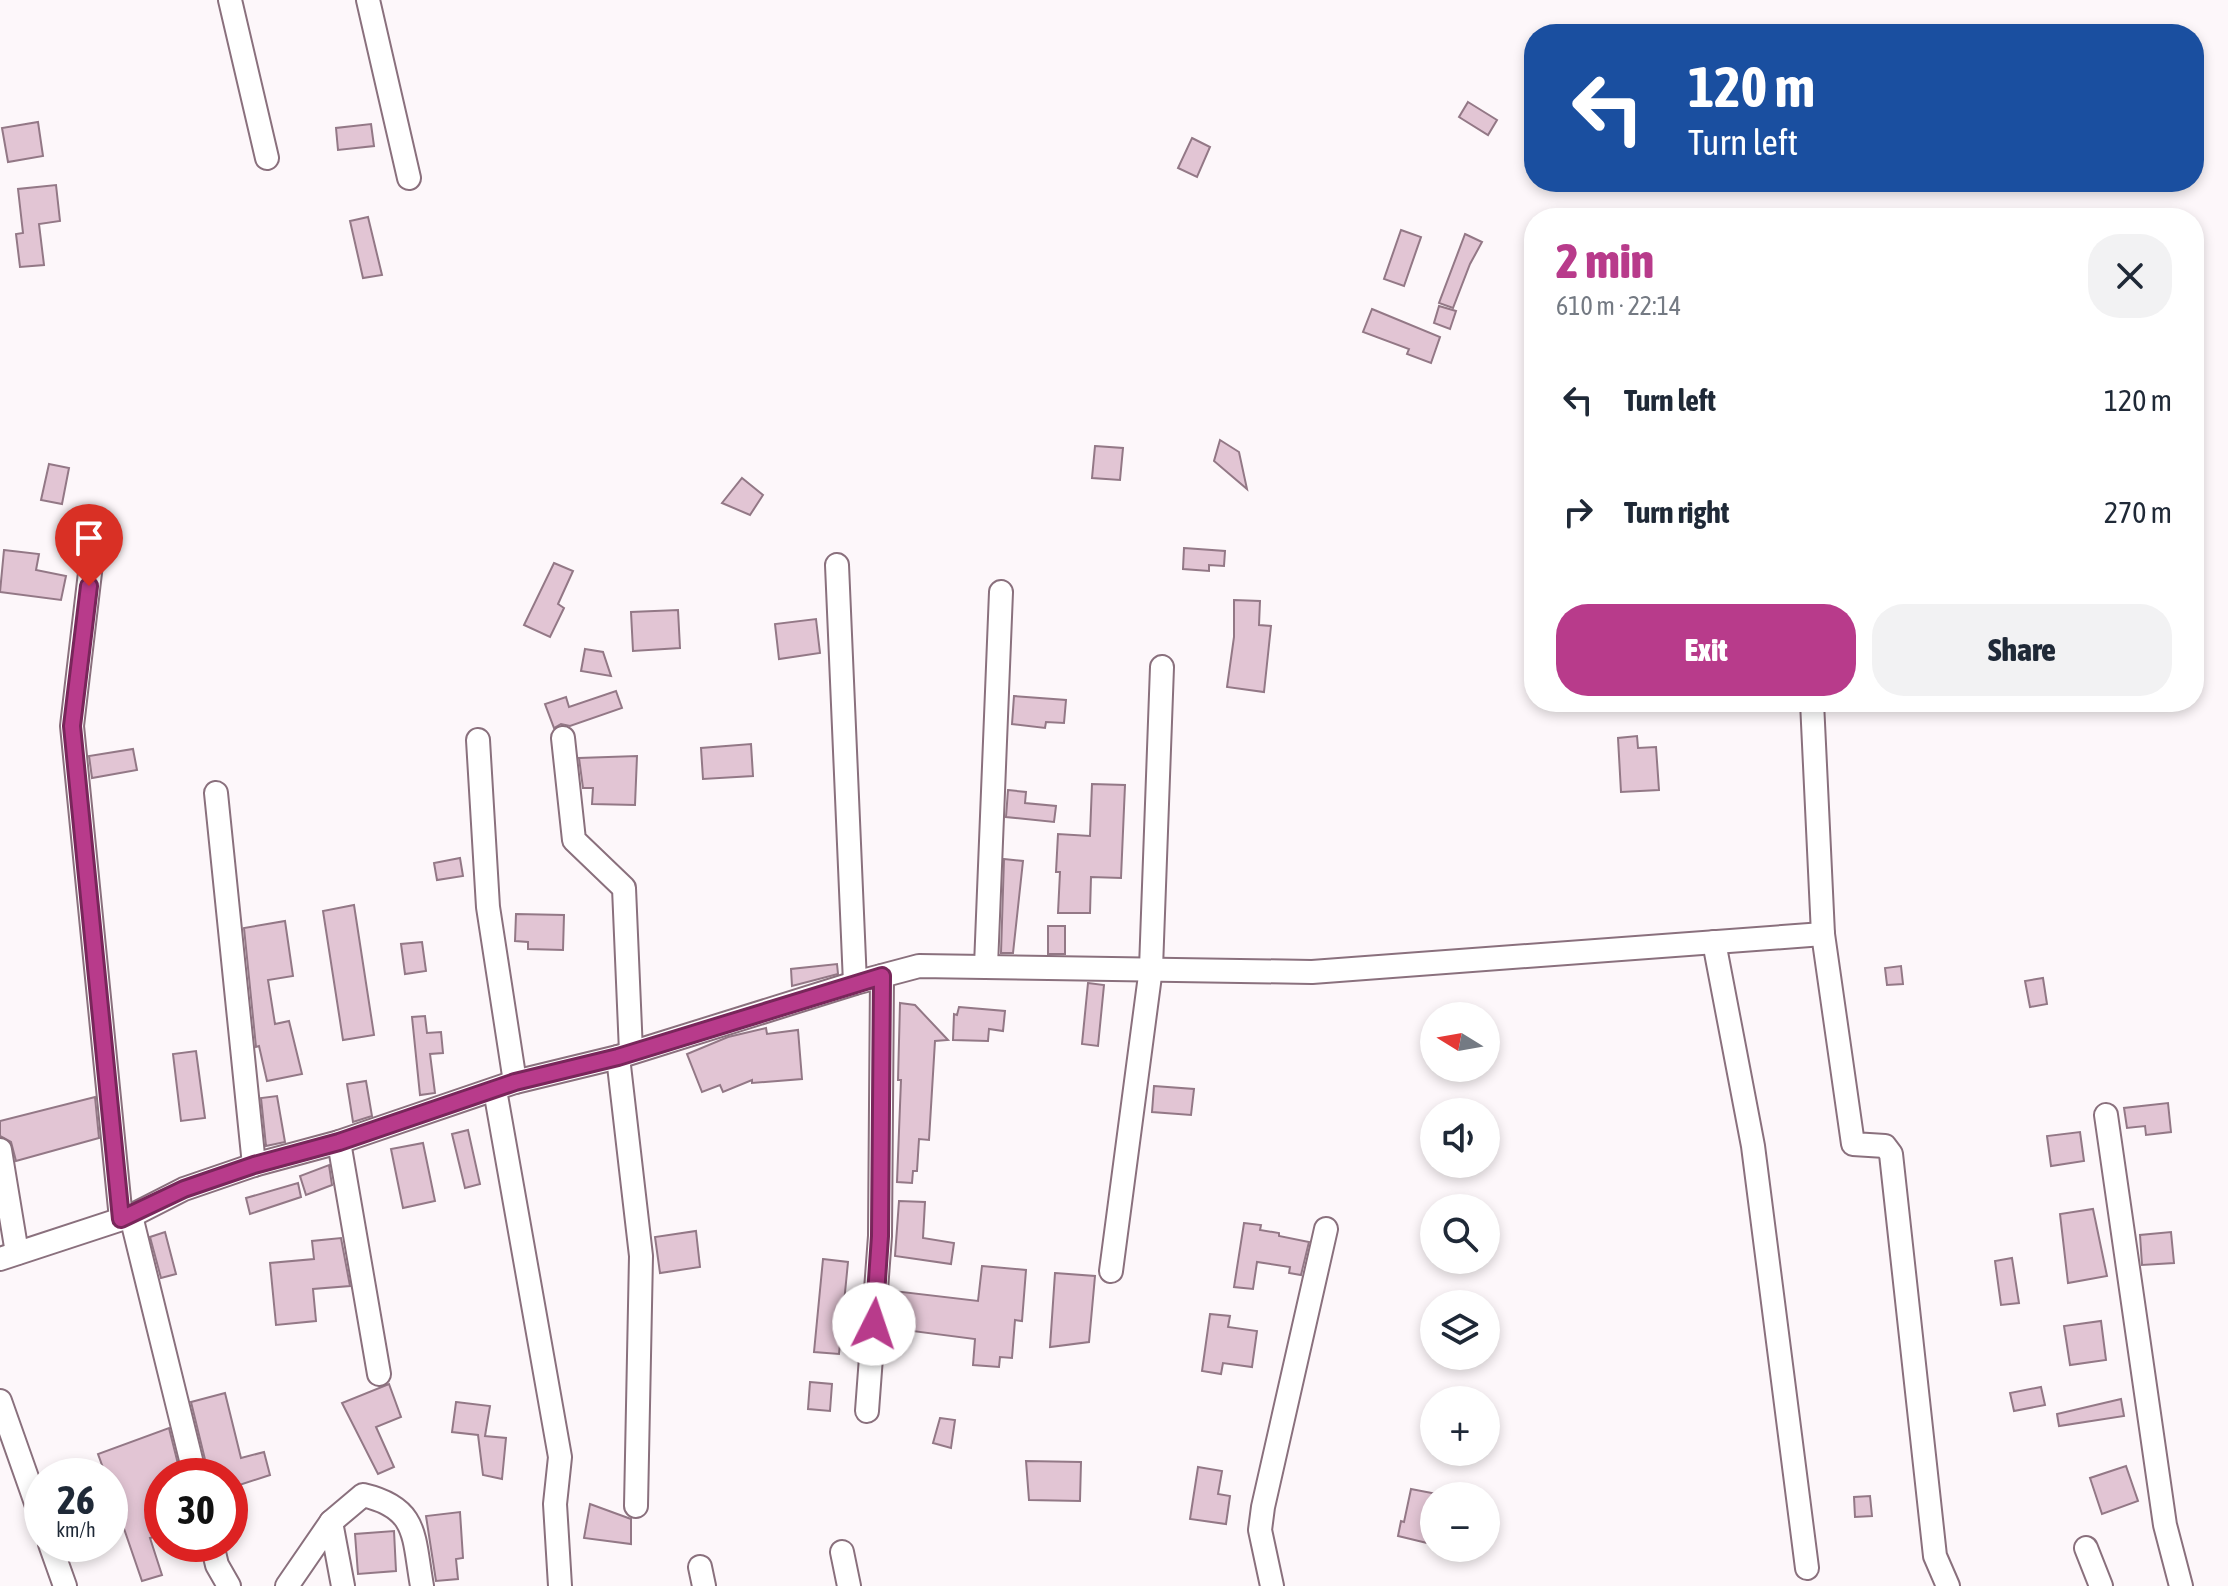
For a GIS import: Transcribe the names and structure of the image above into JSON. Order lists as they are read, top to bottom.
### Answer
{
  "north": "left",
  "page": {
    "turn": ["120 m", "Turn left"],
    "heading": ["2 min", "610 m · 22:14"],
    "list": [
      {
        "name": "Turn left",
        "value": "120 m"
      },
      {
        "name": "Turn right",
        "value": "270 m"
      }
    ],
    "buttons": ["Exit", "Share"],
    "map_buttons": ["+", "−"],
    "speed": "26 km/h",
    "limit": "30"
  }
}
